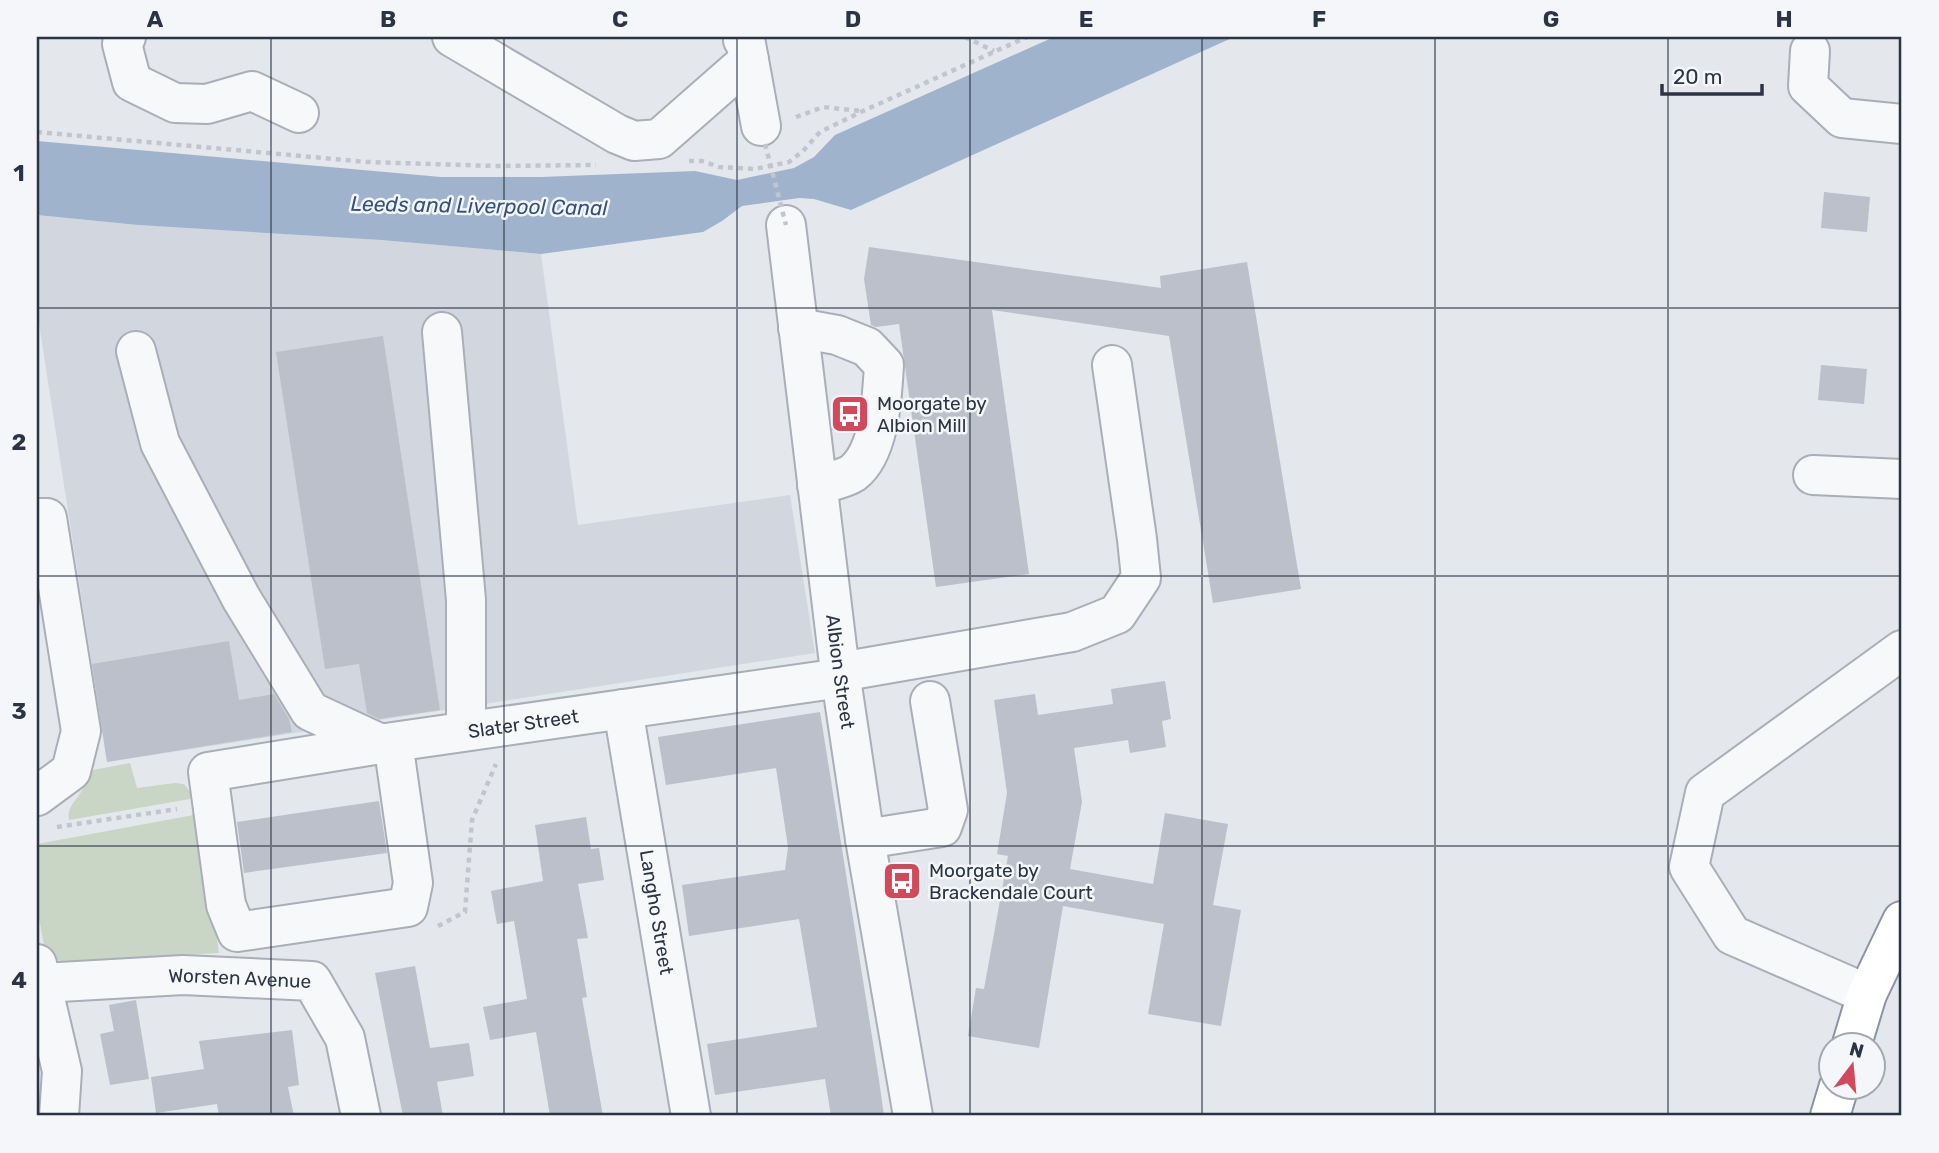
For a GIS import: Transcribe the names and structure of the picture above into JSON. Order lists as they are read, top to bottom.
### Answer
{
  "streets": {
    "street": [
      "Albion Street",
      "Slater Street",
      "Langho Street",
      "Worsten Avenue"
    ]
  },
  "crossings": [
    ["Albion Street", "Slater Street"],
    ["Slater Street", "Langho Street"]
  ],
  "water": ["Leeds and Liverpool Canal"],
  "places": {
    "bus stop": ["Moorgate by Albion Mill", "Moorgate by Brackendale Court"]
  },
  "scale_bar": "20 m",
  "north": "top",
  "grid": {
    "columns": [
      "A",
      "B",
      "C",
      "D",
      "E",
      "F",
      "G",
      "H"
    ],
    "rows": [
      "1",
      "2",
      "3",
      "4"
    ]
  }
}
